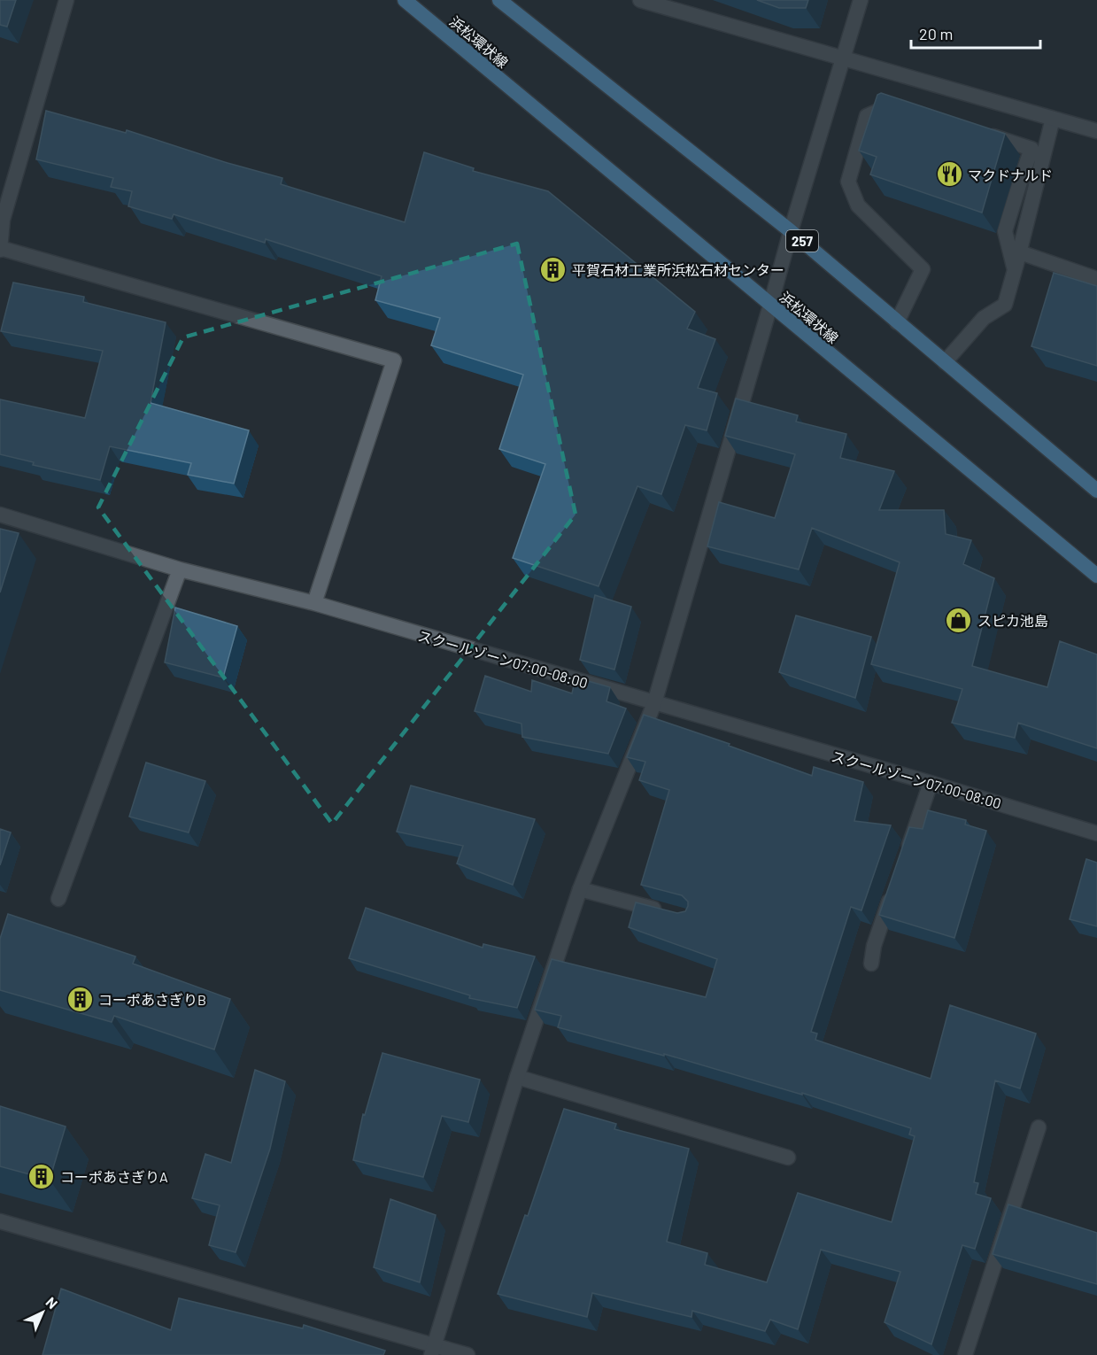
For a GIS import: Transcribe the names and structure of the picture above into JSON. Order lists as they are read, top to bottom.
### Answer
{
  "streets": {
    "highway": ["浜松環状線", "257"],
    "street": ["スクールゾーン07:00-08:00"]
  },
  "places": {
    "restaurant": ["マクドナルド"],
    "building": ["平賀石材工業所浜松石材センター", "コーポあさぎりB", "コーポあさぎりA"],
    "shop": ["スピカ池島"]
  },
  "scale_bar": "20 m",
  "north": "top right"
}
